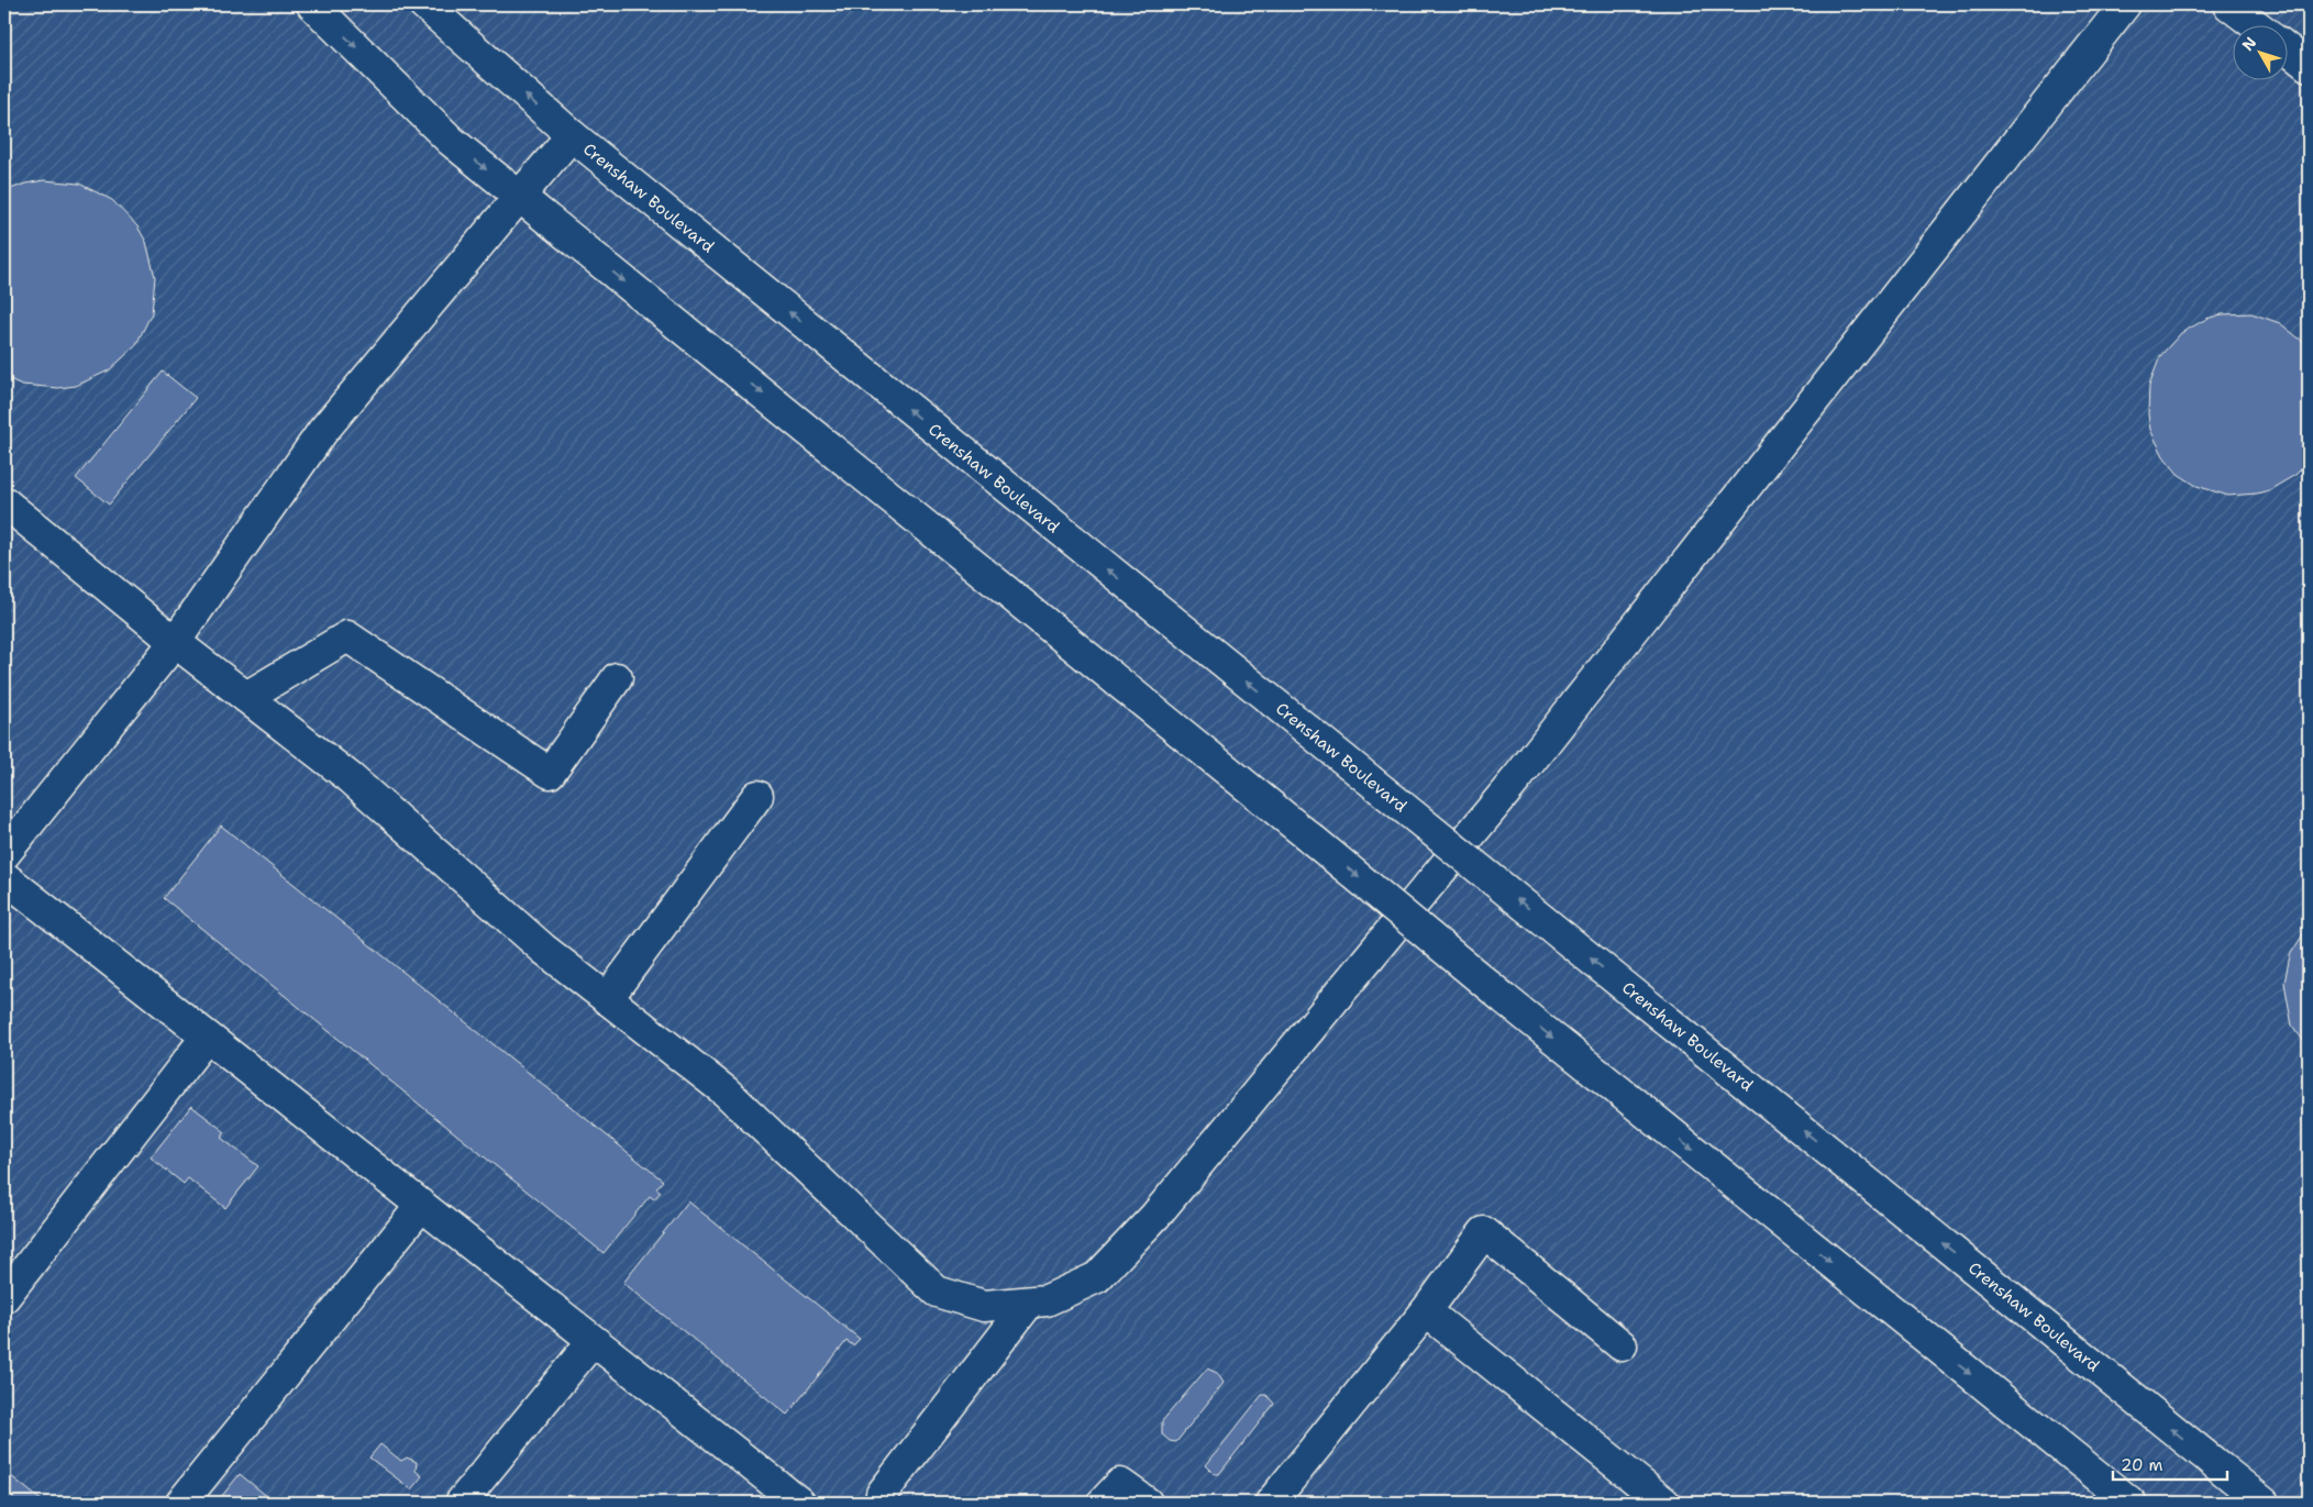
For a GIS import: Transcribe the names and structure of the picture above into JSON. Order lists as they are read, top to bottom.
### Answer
{
  "streets": {
    "main road": ["Crenshaw Boulevard"]
  },
  "scale_bar": "20 m",
  "north": "top left"
}
